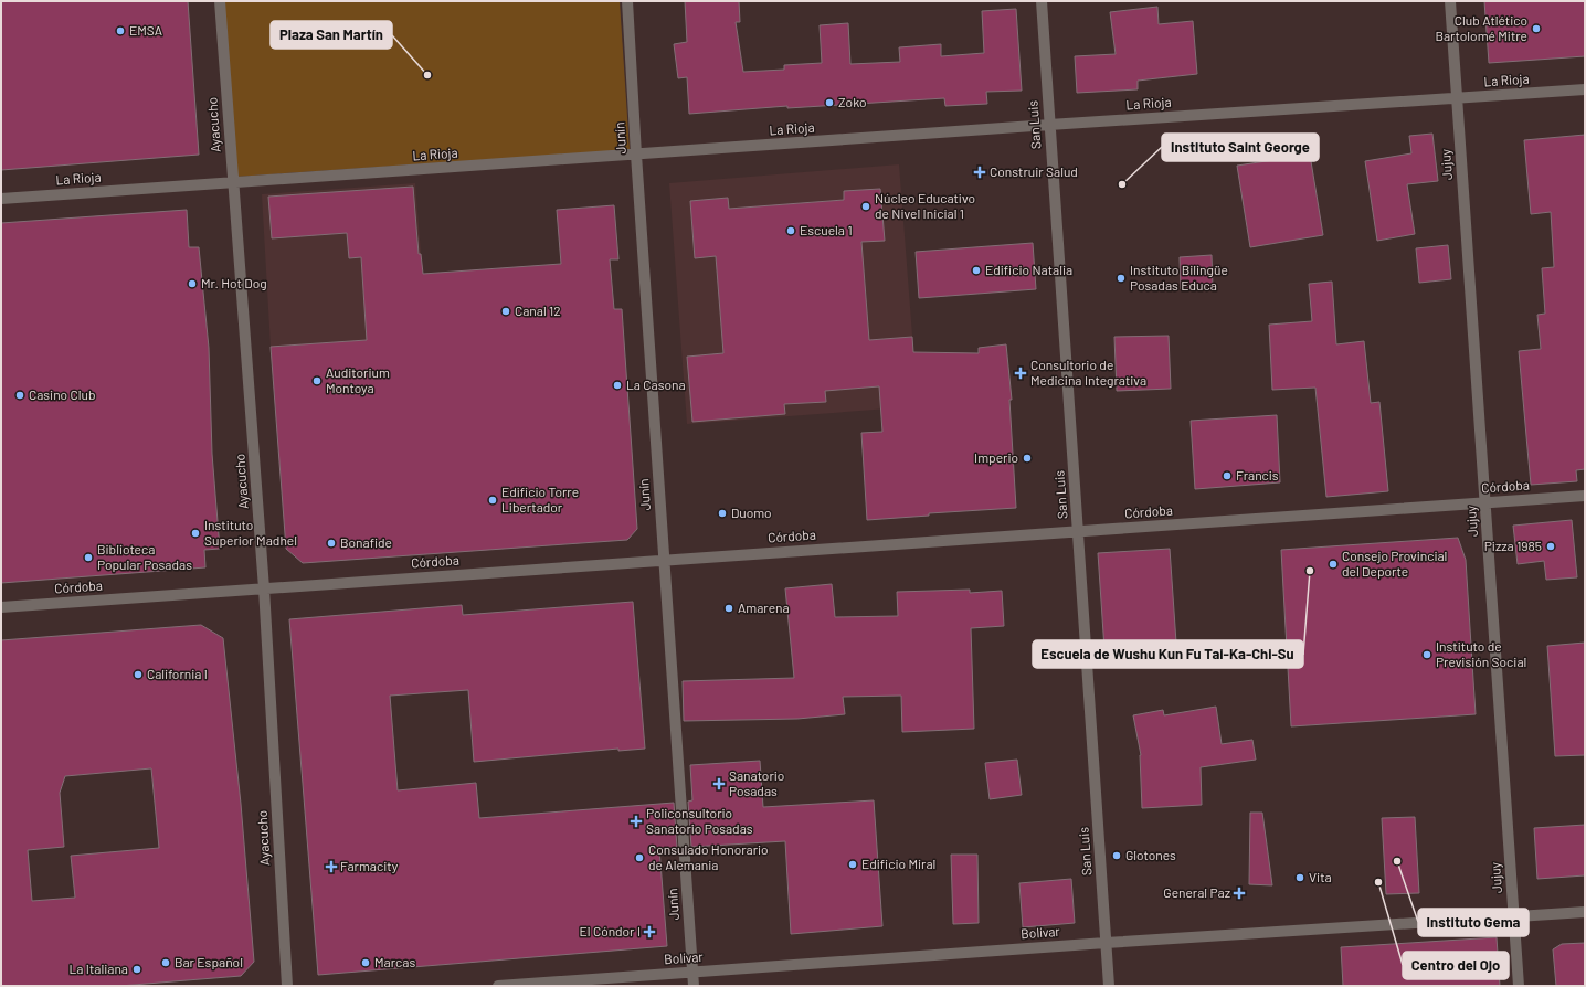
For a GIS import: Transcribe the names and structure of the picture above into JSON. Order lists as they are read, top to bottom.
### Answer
{
  "streets": {
    "street": [
      "La Rioja",
      "Ayacucho",
      "San Luis",
      "Junín",
      "Jujuy",
      "Córdoba",
      "Bolívar"
    ]
  },
  "crossings": [
    ["La Rioja", "Ayacucho"],
    ["La Rioja", "San Luis"],
    ["La Rioja", "Junín"],
    ["La Rioja", "Jujuy"],
    ["Ayacucho", "Córdoba"],
    ["San Luis", "Córdoba"],
    ["San Luis", "Bolívar"],
    ["Junín", "Córdoba"],
    ["Junín", "Bolívar"],
    ["Jujuy", "Córdoba"],
    ["Jujuy", "Bolívar"]
  ],
  "places": {
    "other": [
      "Club Atlético Bartolomé Mitre",
      "EMSA",
      "Plaza San Martín",
      "Zoko",
      "Instituto Saint George",
      "Núcleo Educativo de Nivel Inicial 1",
      "Escuela 1",
      "Edificio Natalia",
      "Instituto Bilingüe Posadas Educa",
      "Mr. Hot Dog",
      "Canal 12",
      "Auditorium Montoya",
      "La Casona",
      "Casino Club",
      "Imperio",
      "Francis",
      "Edificio Torre Libertador",
      "Duomo",
      "Instituto Superior Madhel",
      "Bonafide",
      "Pizza 1985",
      "Biblioteca Popular Posadas",
      "Consejo Provincial del Deporte",
      "Escuela de Wushu Kun Fu Tai-Ka-Chi-Su",
      "Amarena",
      "Instituto de Previsión Social",
      "California I",
      "Glotones",
      "Consulado Honorario de Alemania",
      "Instituto Gema",
      "Edificio Miral",
      "Vita",
      "Centro del Ojo",
      "Bar Español",
      "Marcas",
      "La Italiana"
    ],
    "health": [
      "Construir Salud",
      "Consultorio de Medicina Integrativa",
      "Sanatorio Posadas",
      "Policonsultorio Sanatorio Posadas",
      "Farmacity",
      "General Paz",
      "El Cóndor I"
    ]
  }
}
